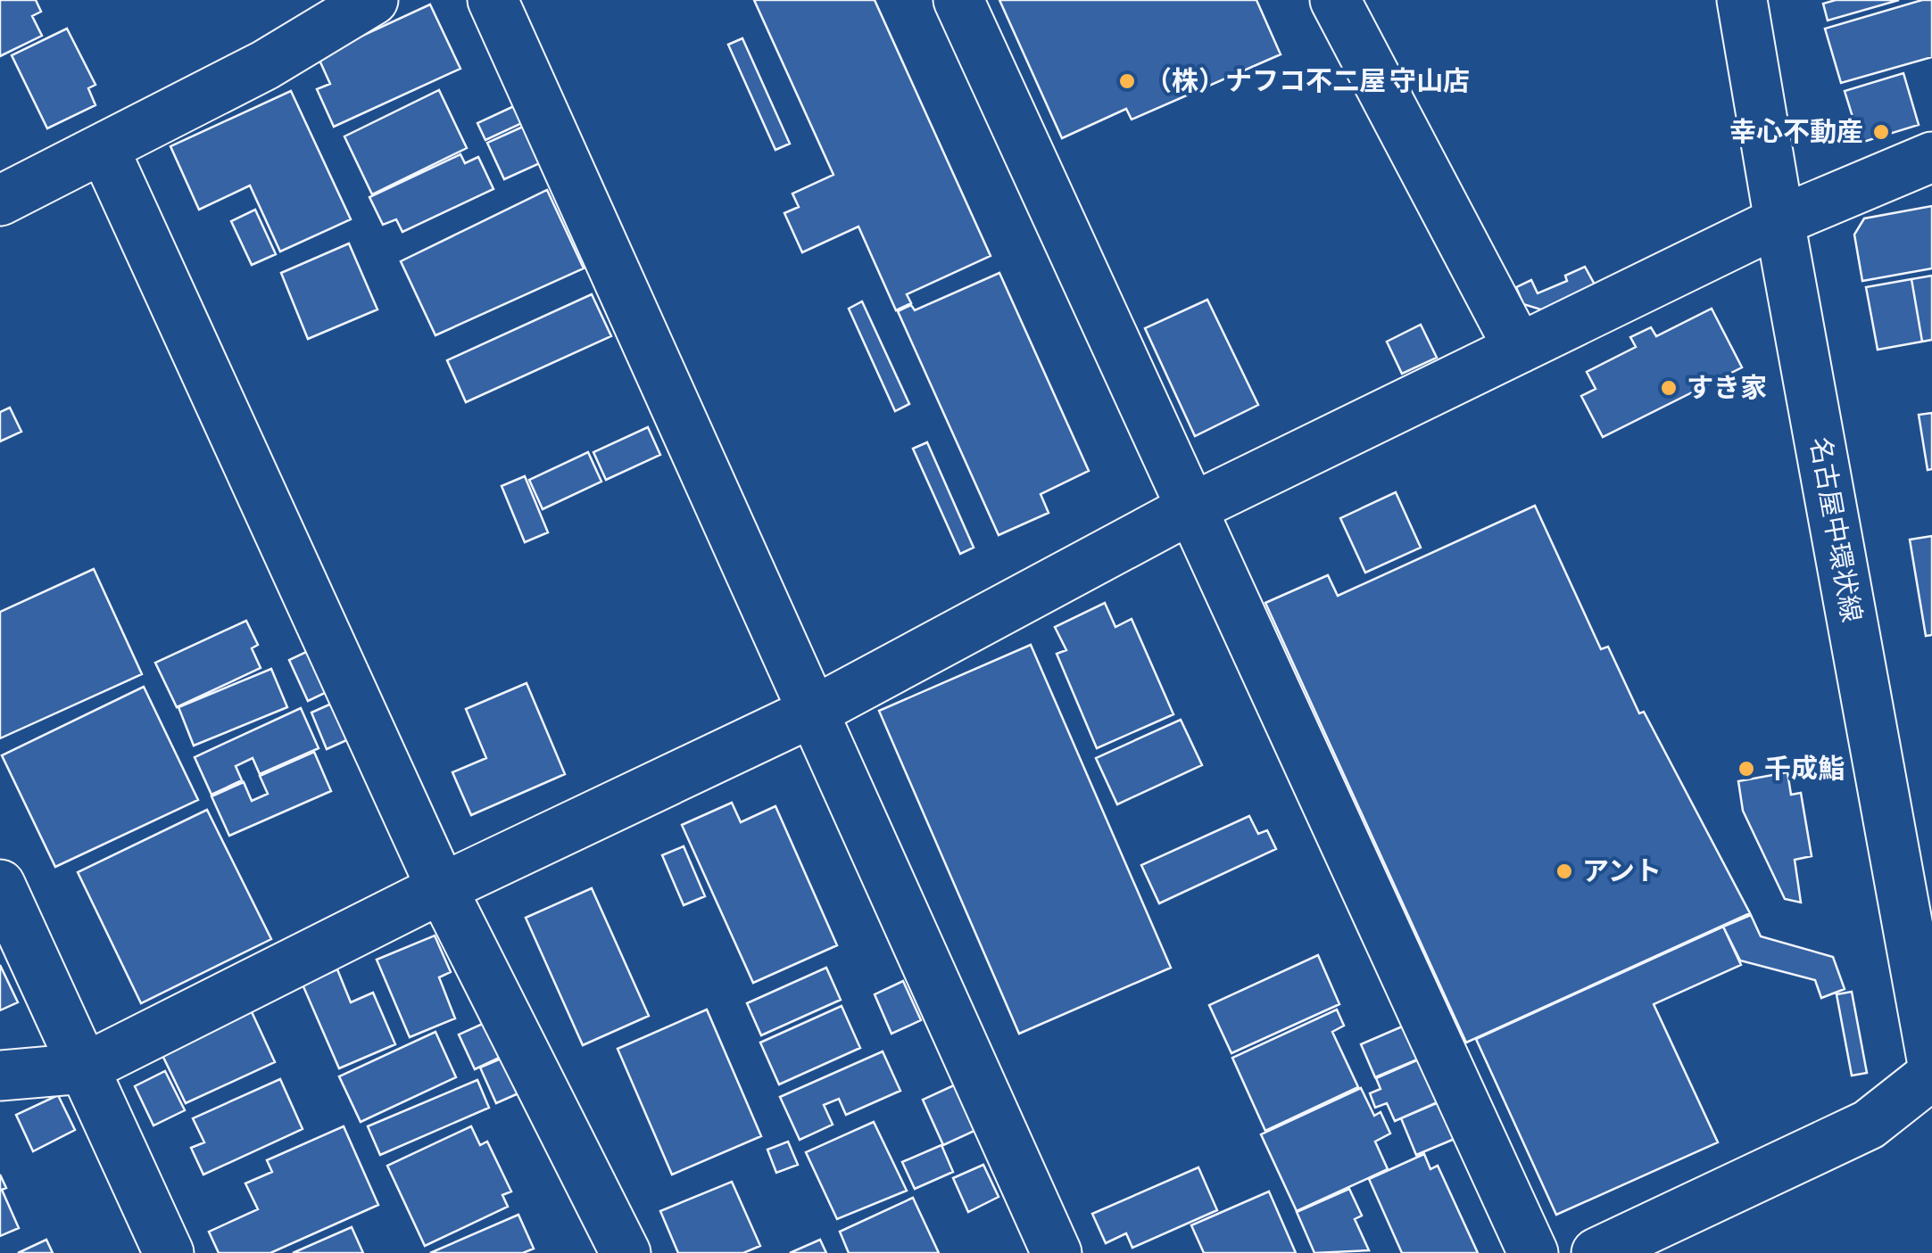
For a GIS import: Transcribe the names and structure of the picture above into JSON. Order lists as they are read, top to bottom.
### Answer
{
  "streets": {
    "street": ["名古屋中環状線"]
  },
  "places": [
    "（株）ナフコ不二屋 守山店",
    "幸心不動産",
    "すき家",
    "千成鮨",
    "アント"
  ]
}
